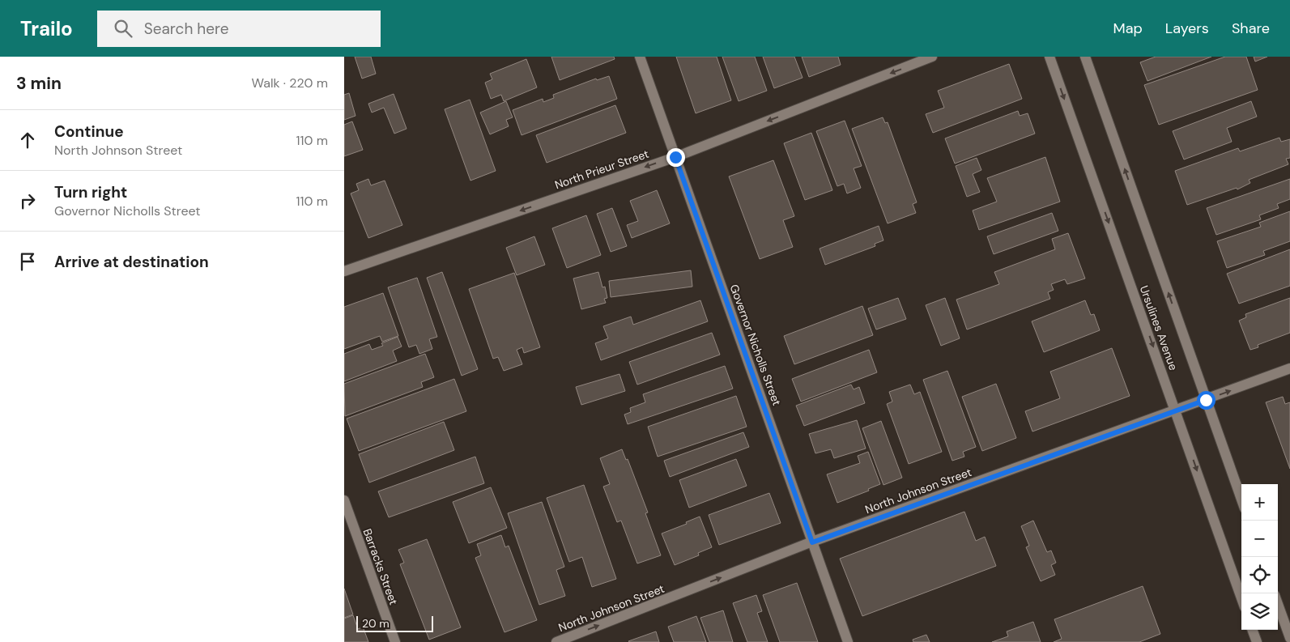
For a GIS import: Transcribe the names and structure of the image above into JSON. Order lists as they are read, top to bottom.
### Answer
{
  "streets": {
    "street": [
      "North Prieur Street",
      "Ursulines Avenue",
      "Governor Nicholls Street",
      "North Johnson Street",
      "Barracks Street"
    ]
  },
  "crossings": [
    ["North Prieur Street", "Governor Nicholls Street"],
    ["Ursulines Avenue", "North Johnson Street"],
    ["Governor Nicholls Street", "North Johnson Street"]
  ],
  "one_way": ["North Prieur Street", "North Johnson Street"],
  "scale_bar": "20 m",
  "page": {
    "header": "Trailo",
    "search": "Search here",
    "nav": ["Map", "Layers", "Share"],
    "heading": ["3 min", "Walk · 220 m"],
    "list": [
      ["Continue", "North Johnson Street", "110 m"],
      ["Turn right", "Governor Nicholls Street", "110 m"],
      "Arrive at destination"
    ],
    "map_buttons": ["+", "−"],
    "scale": "20 m"
  }
}
